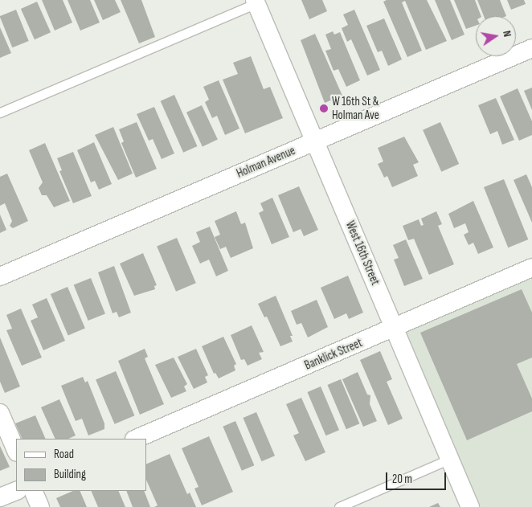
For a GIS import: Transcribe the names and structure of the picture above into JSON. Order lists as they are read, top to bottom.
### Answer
{
  "streets": {
    "street": ["Holman Avenue", "West 16th Street", "Banklick Street"]
  },
  "crossings": [
    ["Holman Avenue", "West 16th Street"],
    ["West 16th Street", "Banklick Street"]
  ],
  "places": ["W 16th St & Holman Ave"],
  "legend": ["Road", "Building"],
  "scale_bar": "20 m",
  "north": "right"
}
